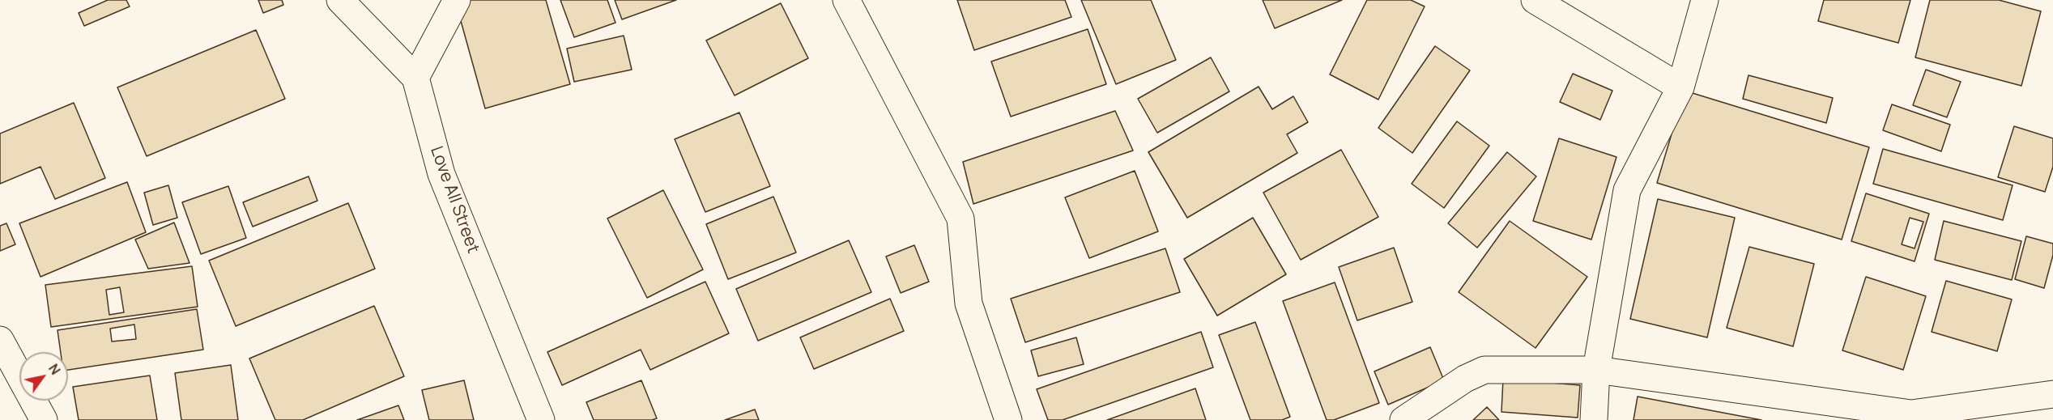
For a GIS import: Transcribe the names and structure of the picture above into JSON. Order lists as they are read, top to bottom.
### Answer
{
  "streets": {
    "street": ["Love All Street"]
  },
  "north": "top right"
}
